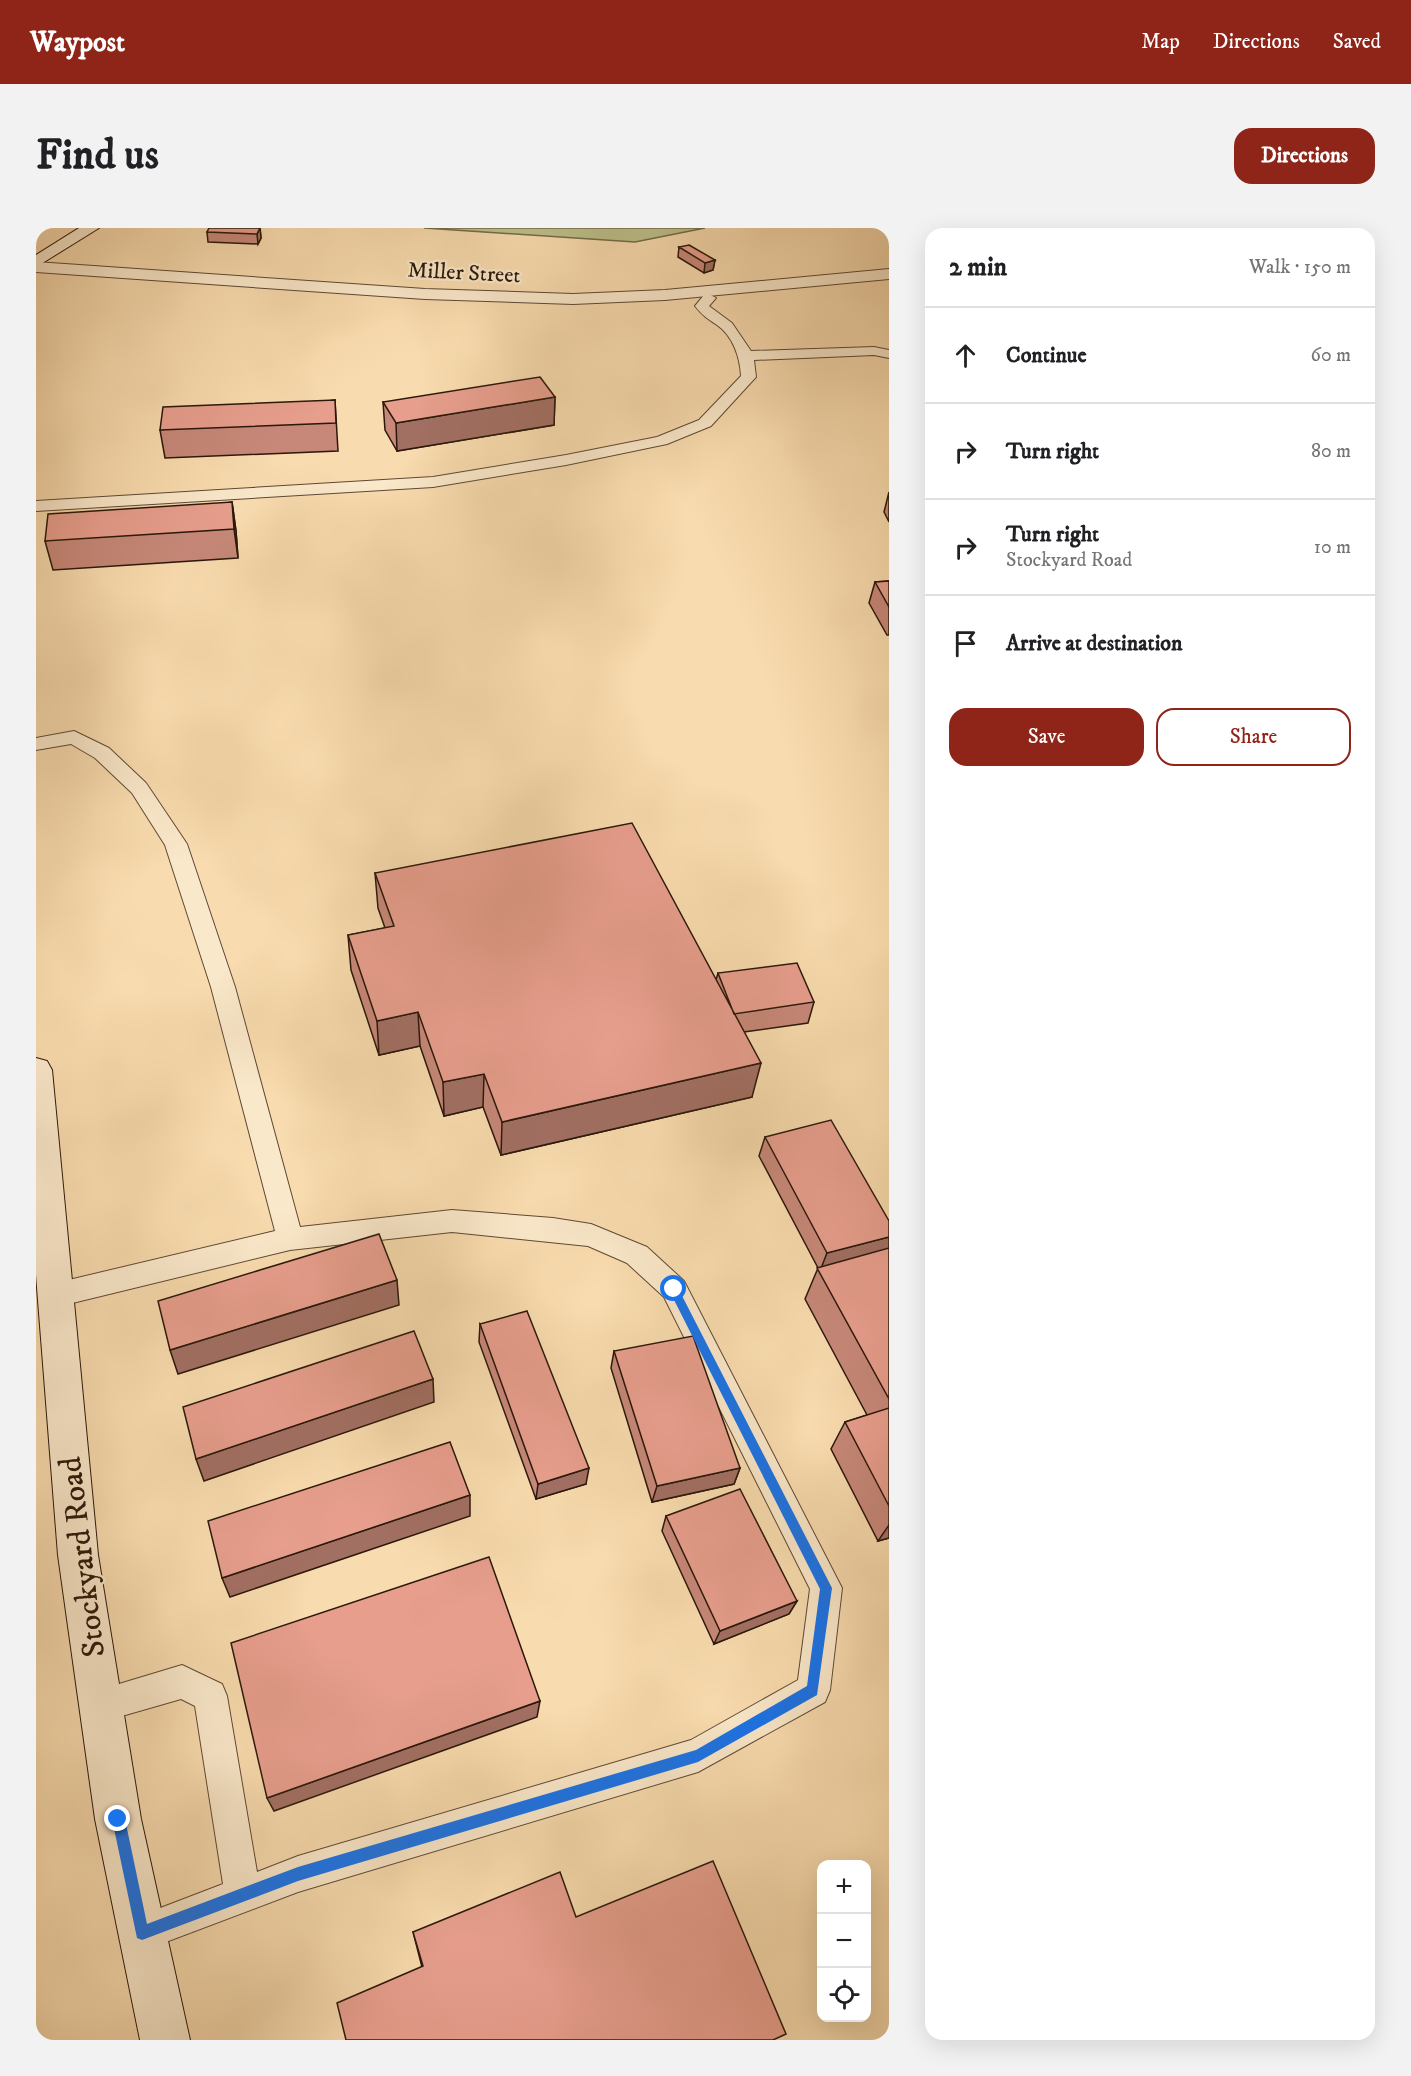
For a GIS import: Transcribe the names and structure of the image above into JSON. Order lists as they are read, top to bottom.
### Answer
{
  "streets": {
    "street": ["Miller Street", "Stockyard Road"]
  },
  "page": {
    "header": "Waypost",
    "nav": ["Map", "Directions", "Saved"],
    "buttons": [
      "Directions",
      ["Save", "Share"]
    ],
    "title": "Find us",
    "heading": ["2 min", "Walk · 150 m"],
    "list": [
      ["Continue", "60 m"],
      ["Turn right", "80 m"],
      ["Turn right", "Stockyard Road", "10 m"],
      "Arrive at destination"
    ],
    "map_buttons": ["+", "−"]
  }
}
